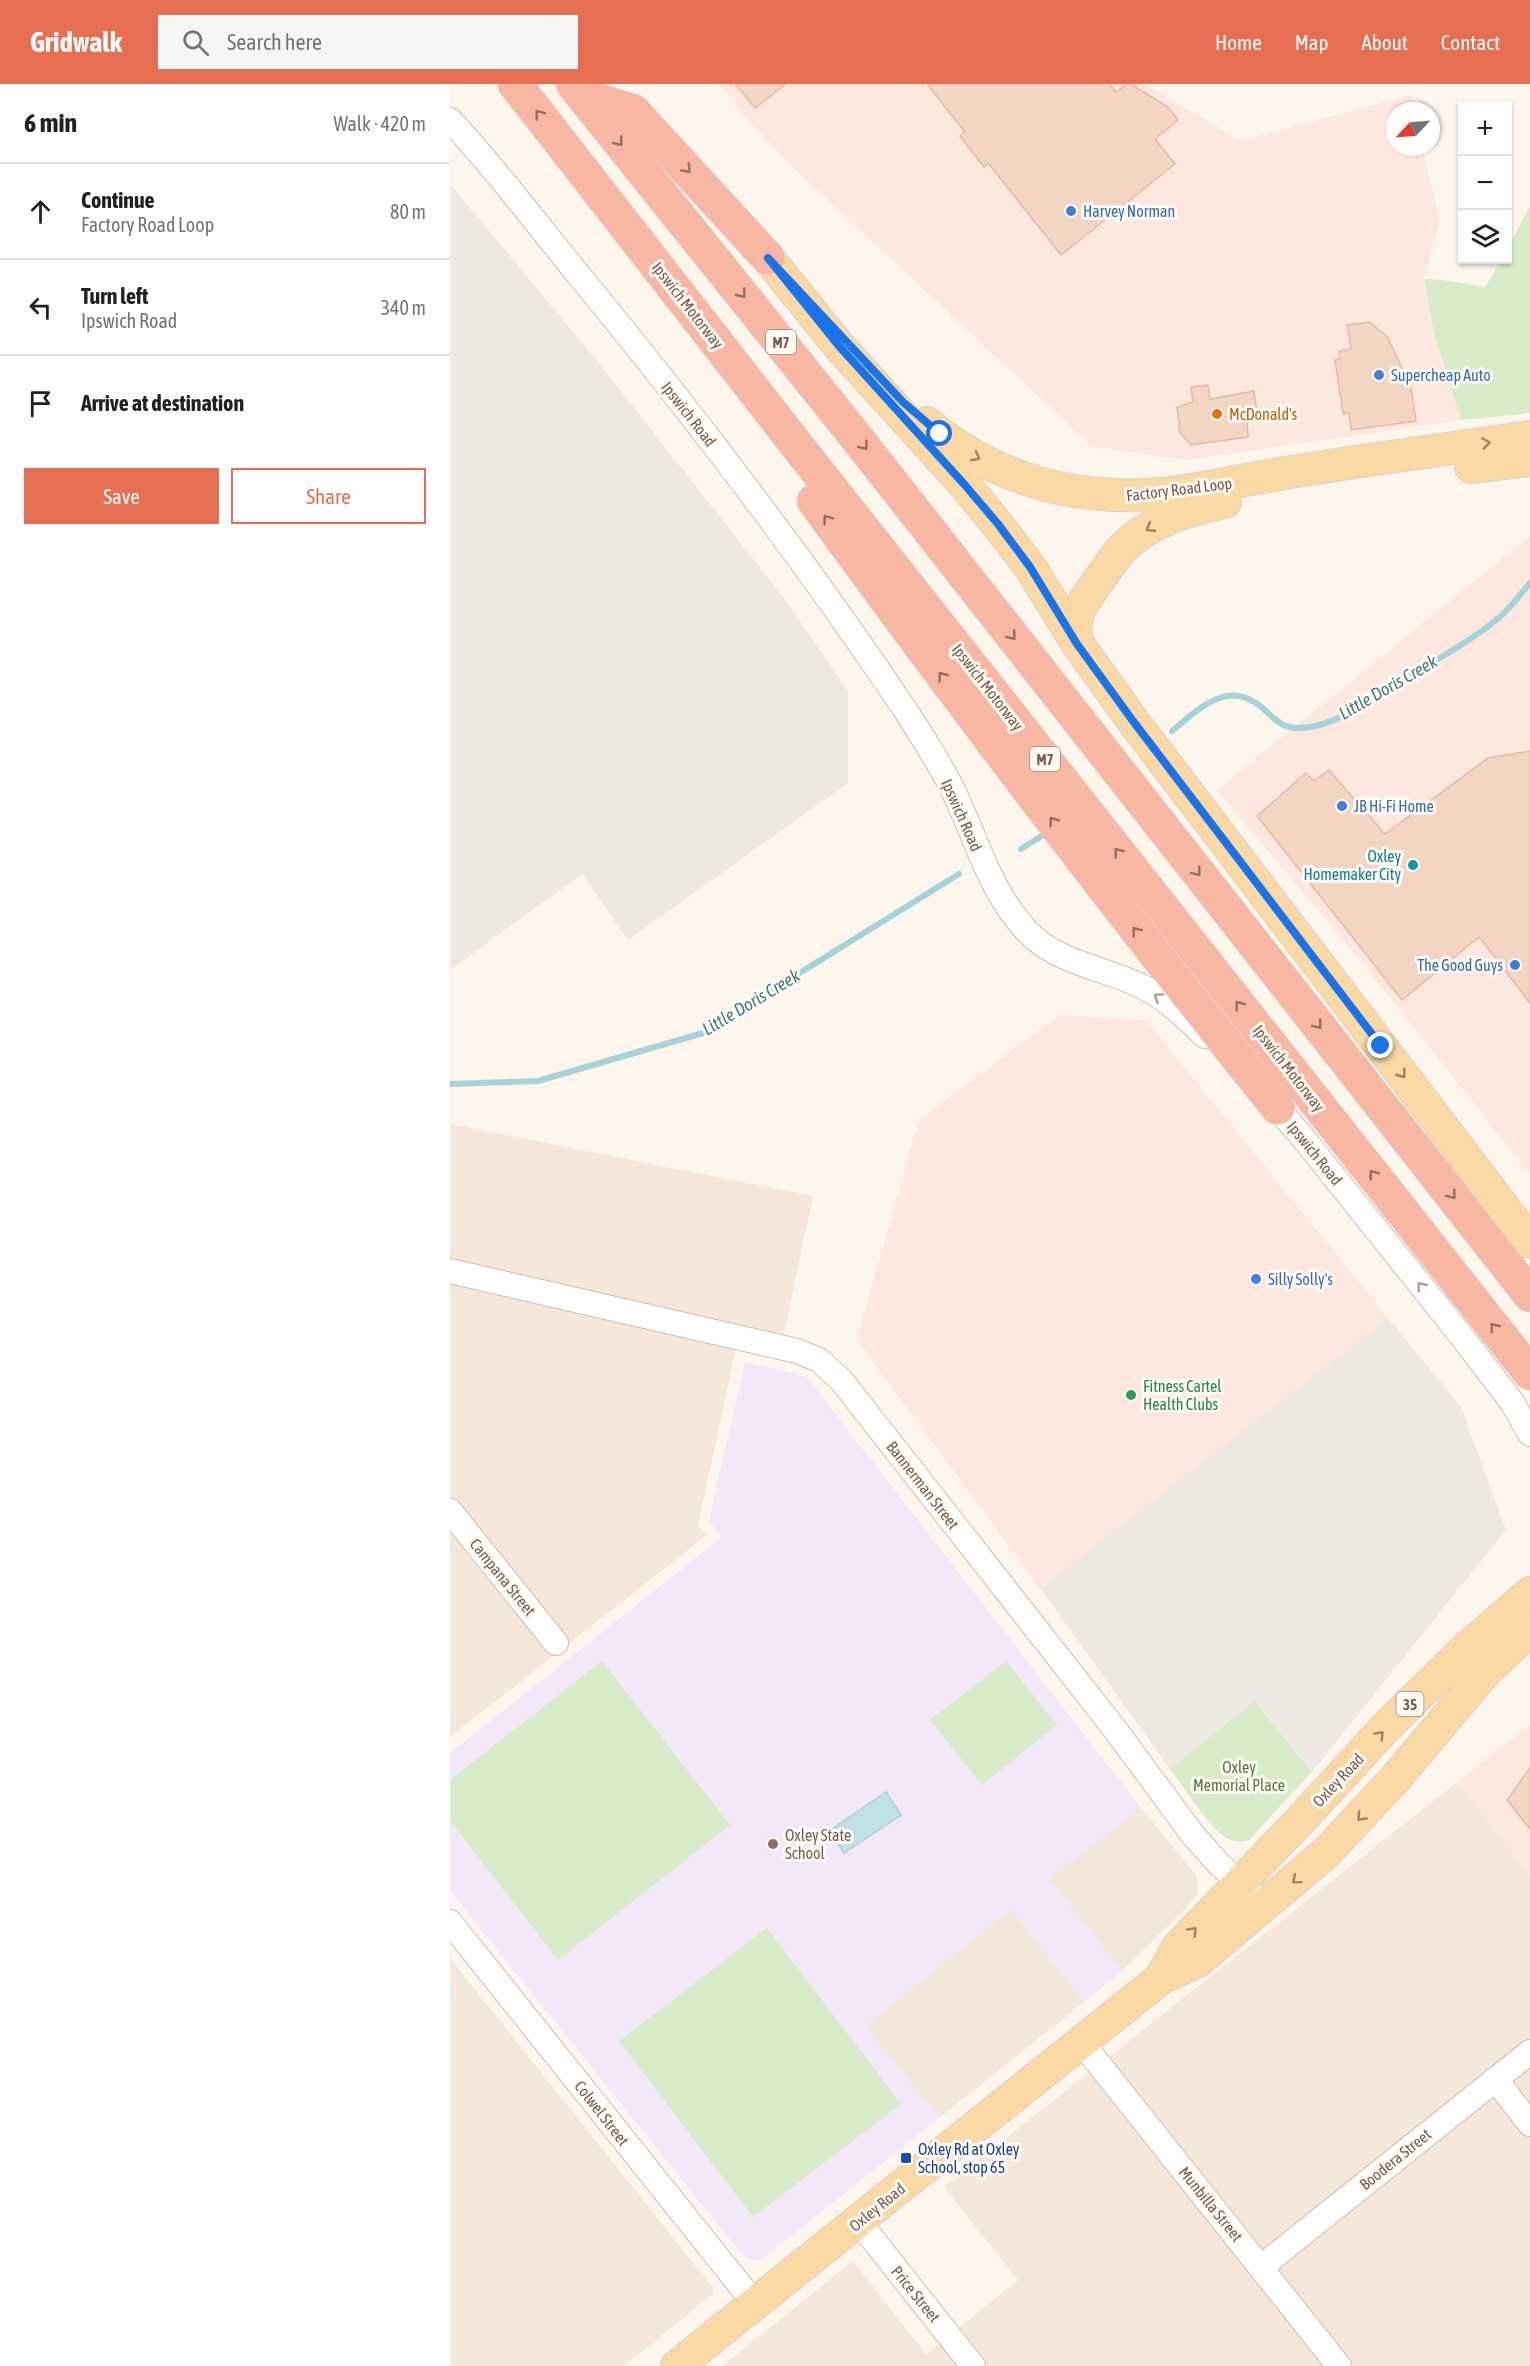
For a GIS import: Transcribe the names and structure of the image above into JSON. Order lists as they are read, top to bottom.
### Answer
{
  "streets": {
    "highway": ["Ipswich Motorway", "M7"],
    "main road": ["Factory Road Loop", "35", "Oxley Road"],
    "street": [
      "Ipswich Road",
      "Bannerman Street",
      "Campana Street",
      "Colwel Street",
      "Boodera Street",
      "Munbilla Street",
      "Price Street"
    ]
  },
  "crossings": [
    ["Bannerman Street", "Oxley Road"],
    ["Oxley Road", "Colwel Street"],
    ["Oxley Road", "Munbilla Street"],
    ["Oxley Road", "Price Street"],
    ["Boodera Street", "Munbilla Street"]
  ],
  "one_way": ["Ipswich Road"],
  "water": ["Little Doris Creek"],
  "parks": ["Oxley Memorial Place"],
  "places": {
    "other": [
      "Harvey Norman",
      "Supercheap Auto",
      "McDonald's",
      "JB Hi-Fi Home",
      "Oxley Homemaker City",
      "The Good Guys",
      "Silly Solly's",
      "Fitness Cartel Health Clubs",
      "Oxley State School"
    ],
    "transit": ["Oxley Rd at Oxley School, stop 65"]
  },
  "north": "bottom left",
  "page": {
    "header": "Gridwalk",
    "search": "Search here",
    "nav": [
      "Home",
      "Map",
      "About",
      "Contact"
    ],
    "heading": ["6 min", "Walk · 420 m"],
    "map_buttons": ["+", "−"],
    "list": [
      ["Continue", "Factory Road Loop", "80 m"],
      ["Turn left", "Ipswich Road", "340 m"],
      "Arrive at destination"
    ],
    "buttons": ["Save", "Share"]
  }
}
